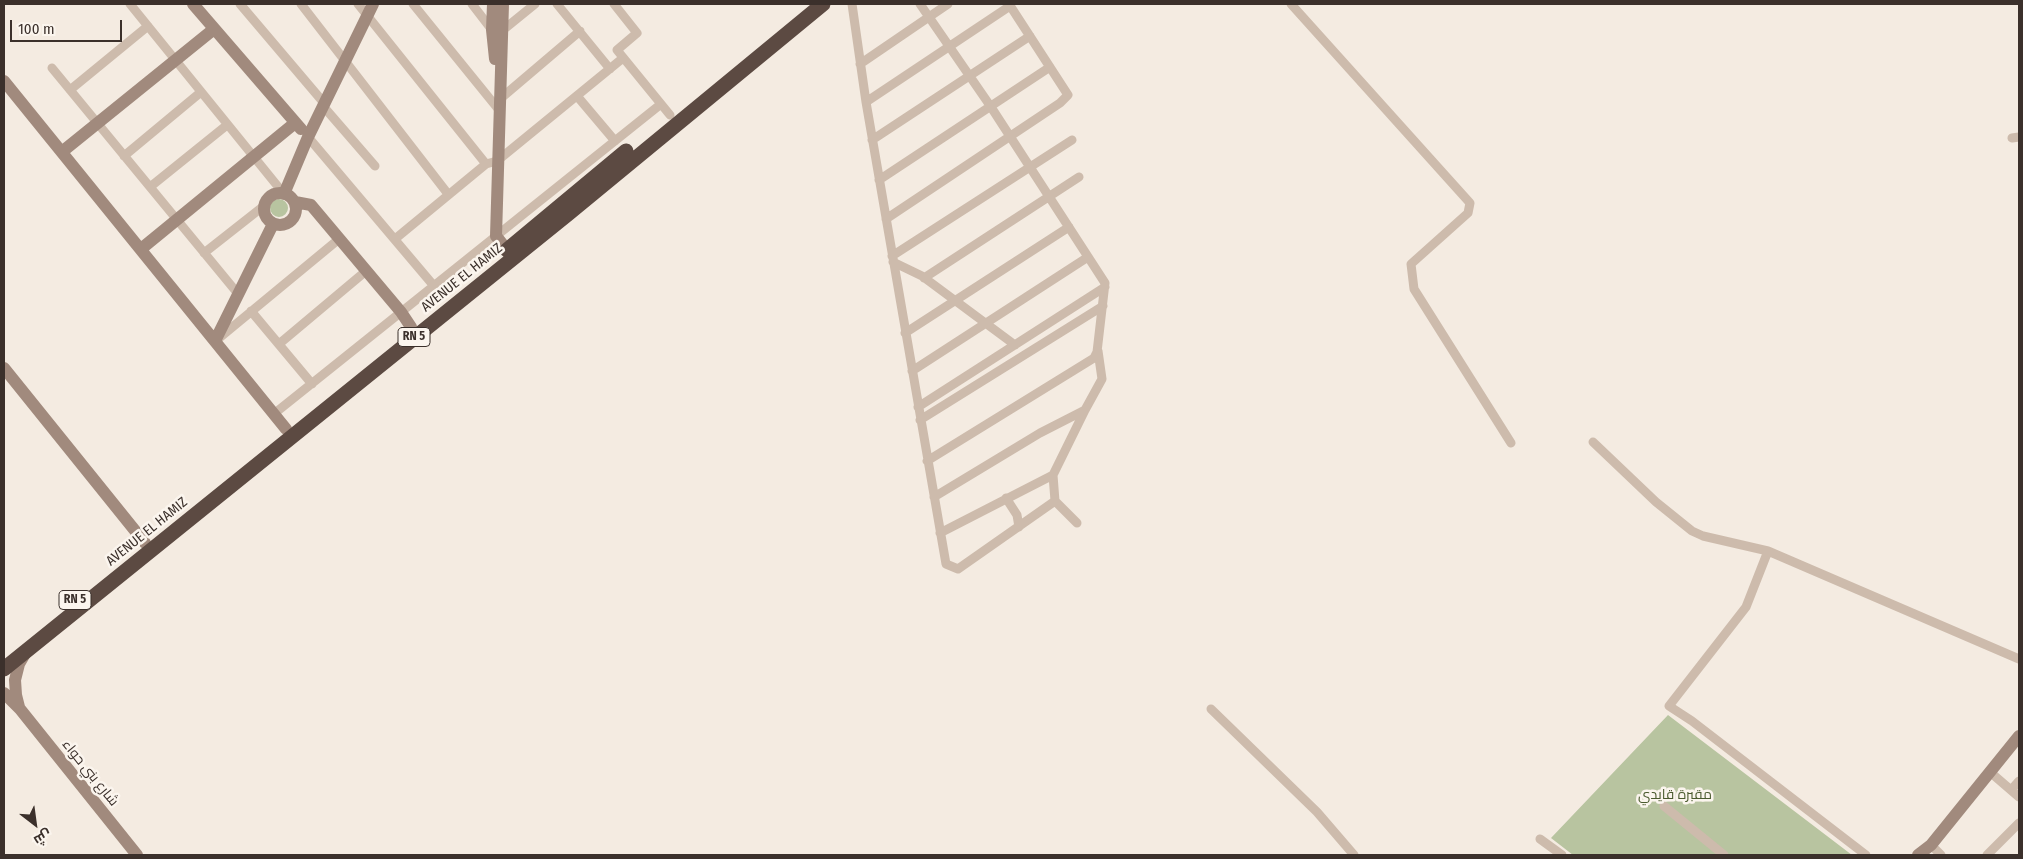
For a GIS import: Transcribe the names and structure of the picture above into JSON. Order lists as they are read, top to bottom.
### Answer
{
  "streets": {
    "highway": ["AVENUE EL HAMIZ", "RN 5"],
    "street": ["شارع بني حواء"]
  },
  "crossings": [
    ["AVENUE EL HAMIZ", "شارع بني حواء"]
  ],
  "parks": ["مقبرة قايدي"],
  "scale_bar": "100 m",
  "north": "bottom right"
}
